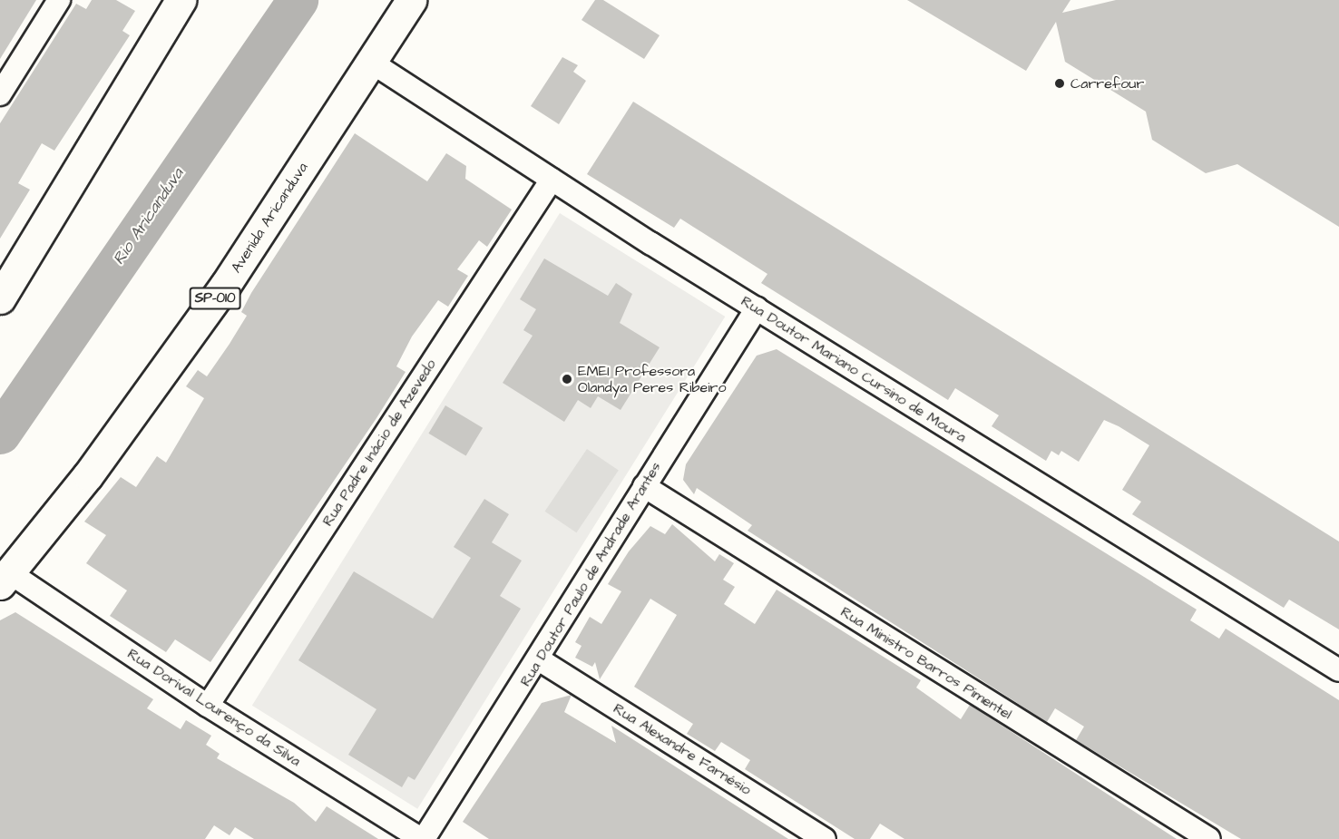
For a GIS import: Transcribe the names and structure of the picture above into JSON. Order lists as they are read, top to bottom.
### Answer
{
  "streets": {
    "highway": ["Avenida Aricanduva", "SP-010"],
    "street": [
      "Rua Doutor Mariano Cursino de Moura",
      "Rua Padre Inácio de Azevedo",
      "Rua Doutor Paulo de Andrade Arantes",
      "Rua Ministro Barros Pimentel",
      "Rua Dorival Lourenço da Silva",
      "Rua Alexandre Farnésio"
    ]
  },
  "crossings": [
    ["Avenida Aricanduva", "Rua Doutor Mariano Cursino de Moura"],
    ["Avenida Aricanduva", "Rua Dorival Lourenço da Silva"],
    ["Rua Doutor Mariano Cursino de Moura", "Rua Padre Inácio de Azevedo"],
    ["Rua Doutor Mariano Cursino de Moura", "Rua Doutor Paulo de Andrade Arantes"],
    ["Rua Padre Inácio de Azevedo", "Rua Dorival Lourenço da Silva"],
    ["Rua Doutor Paulo de Andrade Arantes", "Rua Ministro Barros Pimentel"],
    ["Rua Doutor Paulo de Andrade Arantes", "Rua Dorival Lourenço da Silva"],
    ["Rua Doutor Paulo de Andrade Arantes", "Rua Alexandre Farnésio"]
  ],
  "water": ["Rio Aricanduva"],
  "places": ["Carrefour", "EMEI Professora Olandya Peres Ribeiro"]
}
